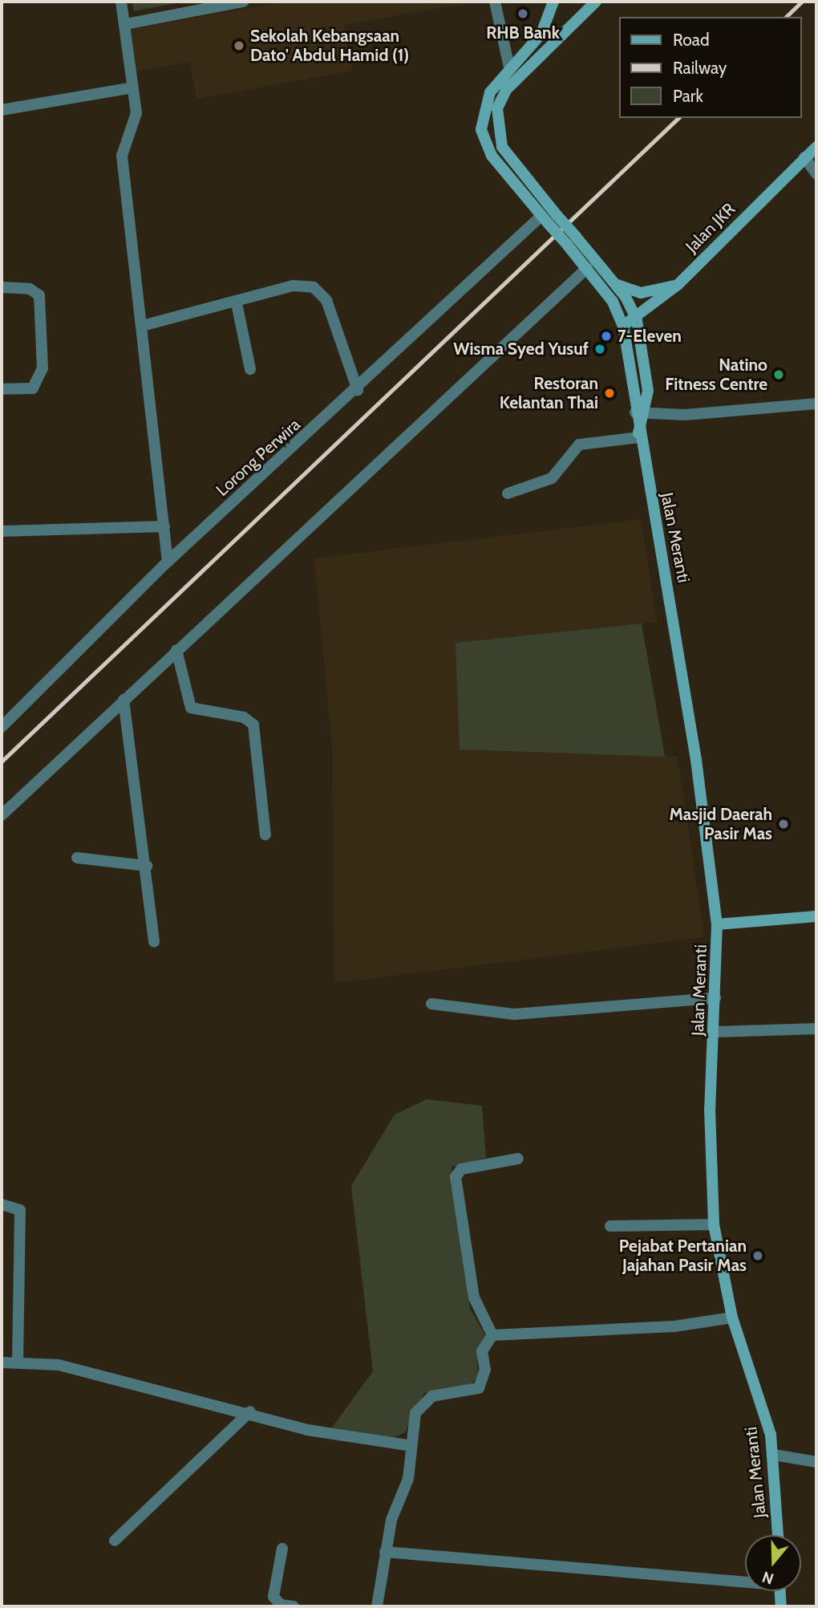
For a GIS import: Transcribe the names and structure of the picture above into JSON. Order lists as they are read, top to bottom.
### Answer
{
  "streets": {
    "main road": ["Jalan JKR", "Jalan Meranti"],
    "street": ["Lorong Perwira"]
  },
  "places": [
    "RHB Bank",
    "Sekolah Kebangsaan Dato' Abdul Hamid (1)",
    "7-Eleven",
    "Wisma Syed Yusuf",
    "Natino Fitness Centre",
    "Restoran Kelantan Thai",
    "Masjid Daerah Pasir Mas",
    "Pejabat Pertanian Jajahan Pasir Mas"
  ],
  "legend": ["Road", "Railway", "Park"],
  "north": "bottom"
}
